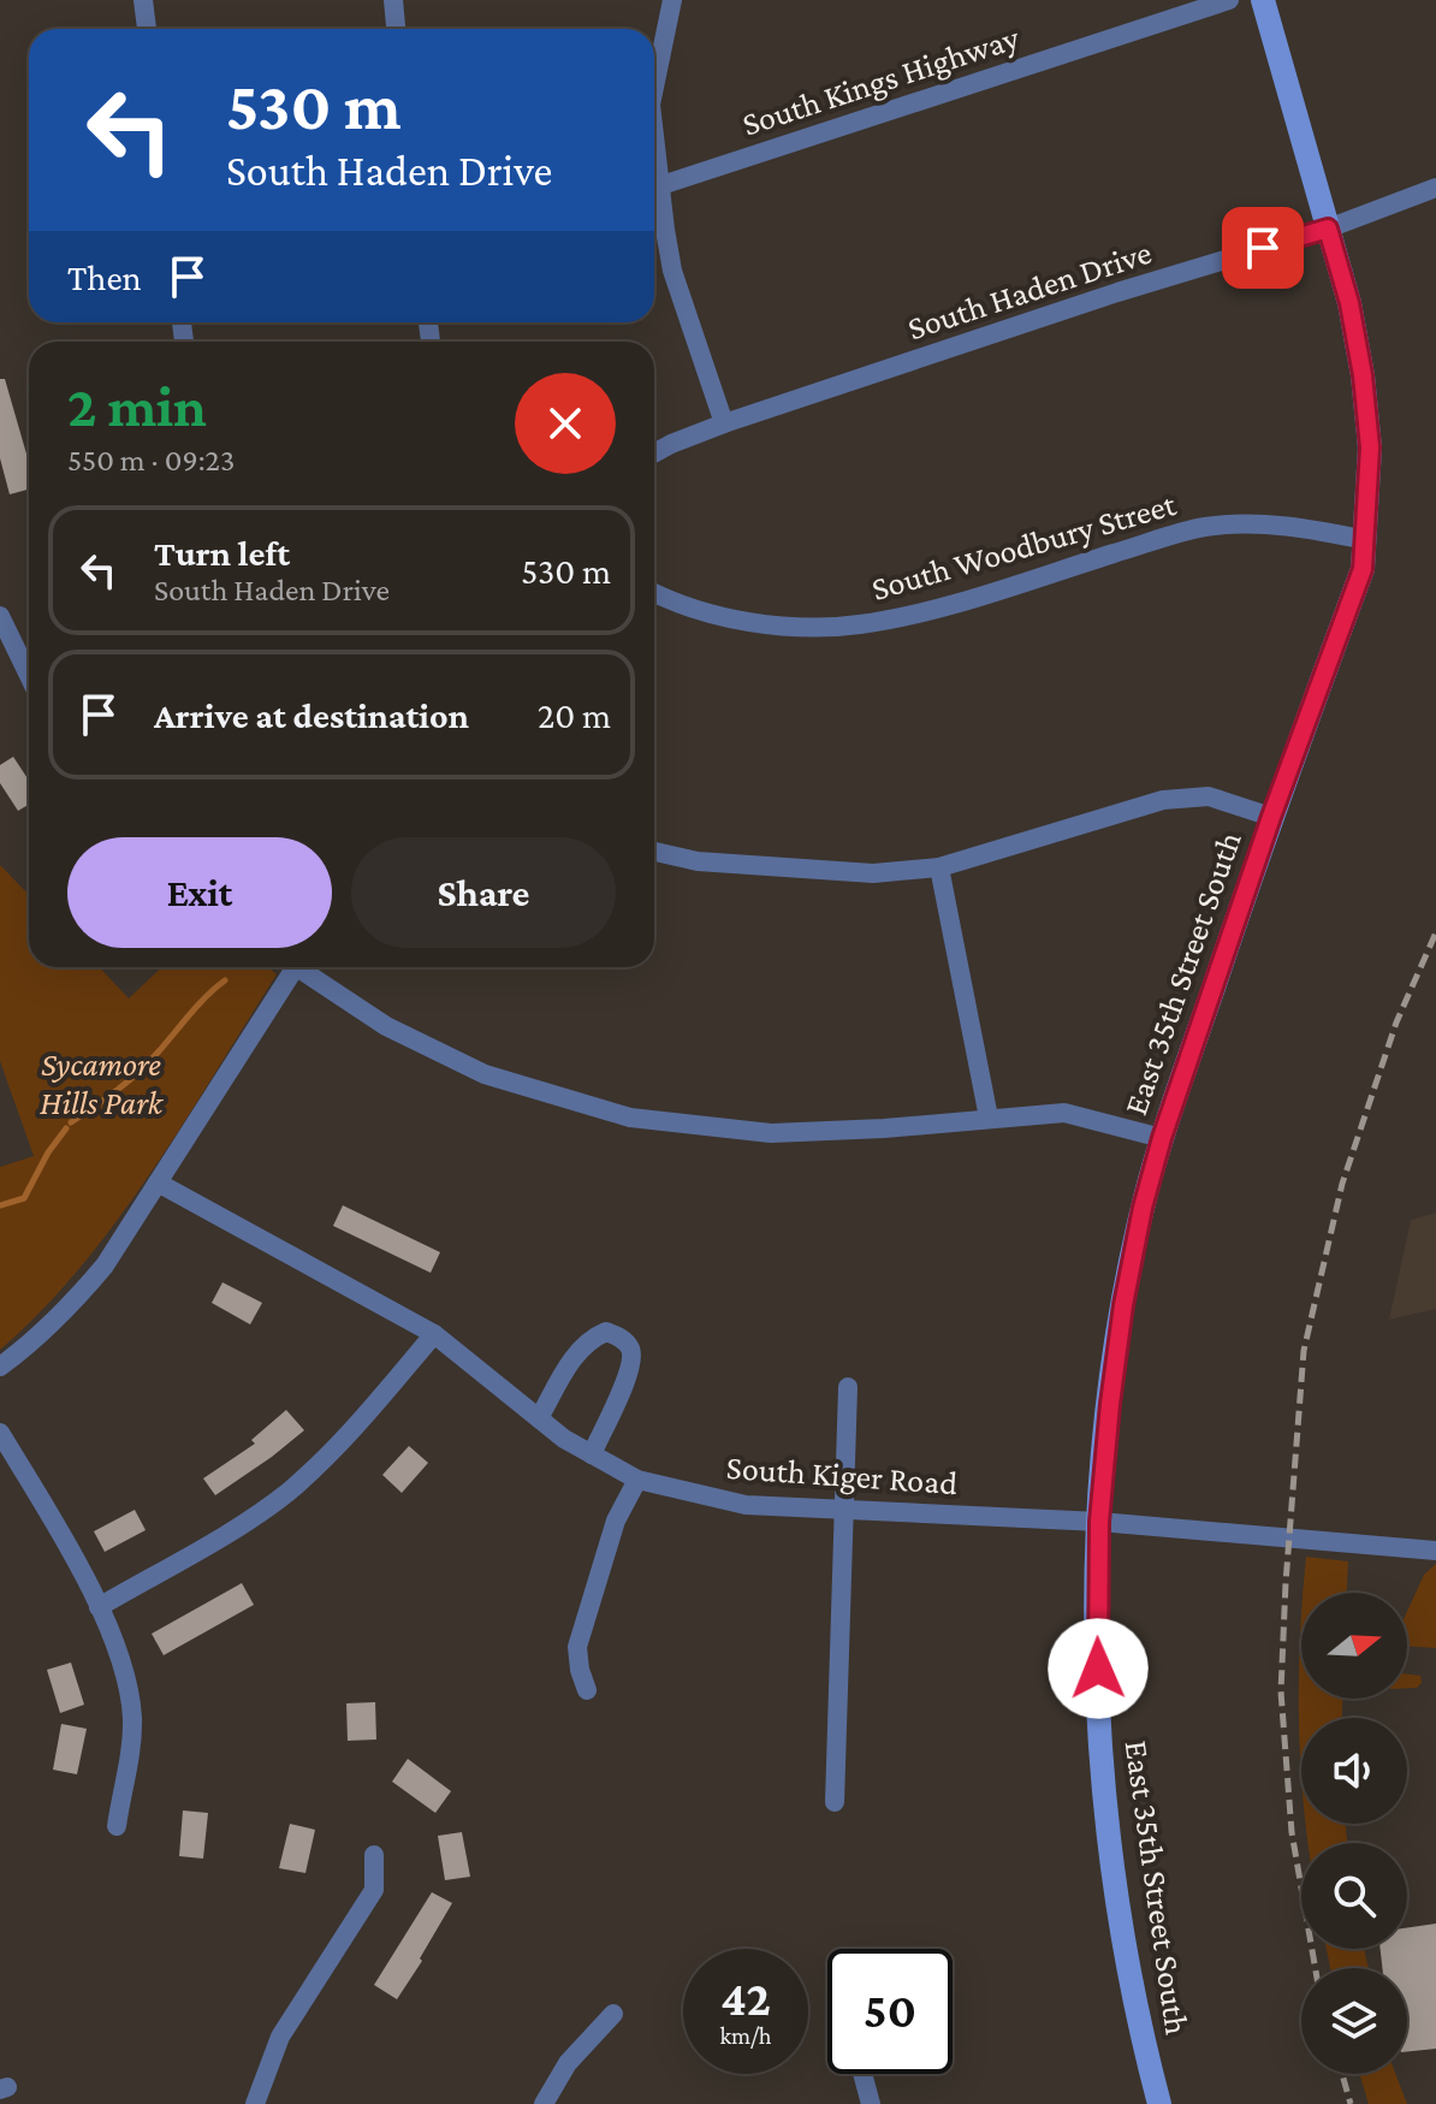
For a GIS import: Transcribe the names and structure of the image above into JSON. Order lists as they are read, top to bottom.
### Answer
{
  "streets": {
    "main road": ["East 35th Street South"],
    "street": [
      "South Kings Highway",
      "South Haden Drive",
      "South Woodbury Street",
      "South Kiger Road"
    ]
  },
  "crossings": [
    ["South Haden Drive", "East 35th Street South"],
    ["South Woodbury Street", "East 35th Street South"],
    ["East 35th Street South", "South Kiger Road"]
  ],
  "parks": ["Sycamore Hills Park"],
  "north": "right",
  "page": {
    "turn": ["530 m", "South Haden Drive"],
    "then": "Then",
    "heading": ["2 min", "550 m · 09:23"],
    "list": [
      {
        "name": "Turn left",
        "note": "South Haden Drive",
        "value": "530 m"
      },
      {
        "name": "Arrive at destination",
        "value": "20 m"
      }
    ],
    "buttons": ["Exit", "Share"],
    "speed": "42 km/h",
    "limit": "50"
  }
}
